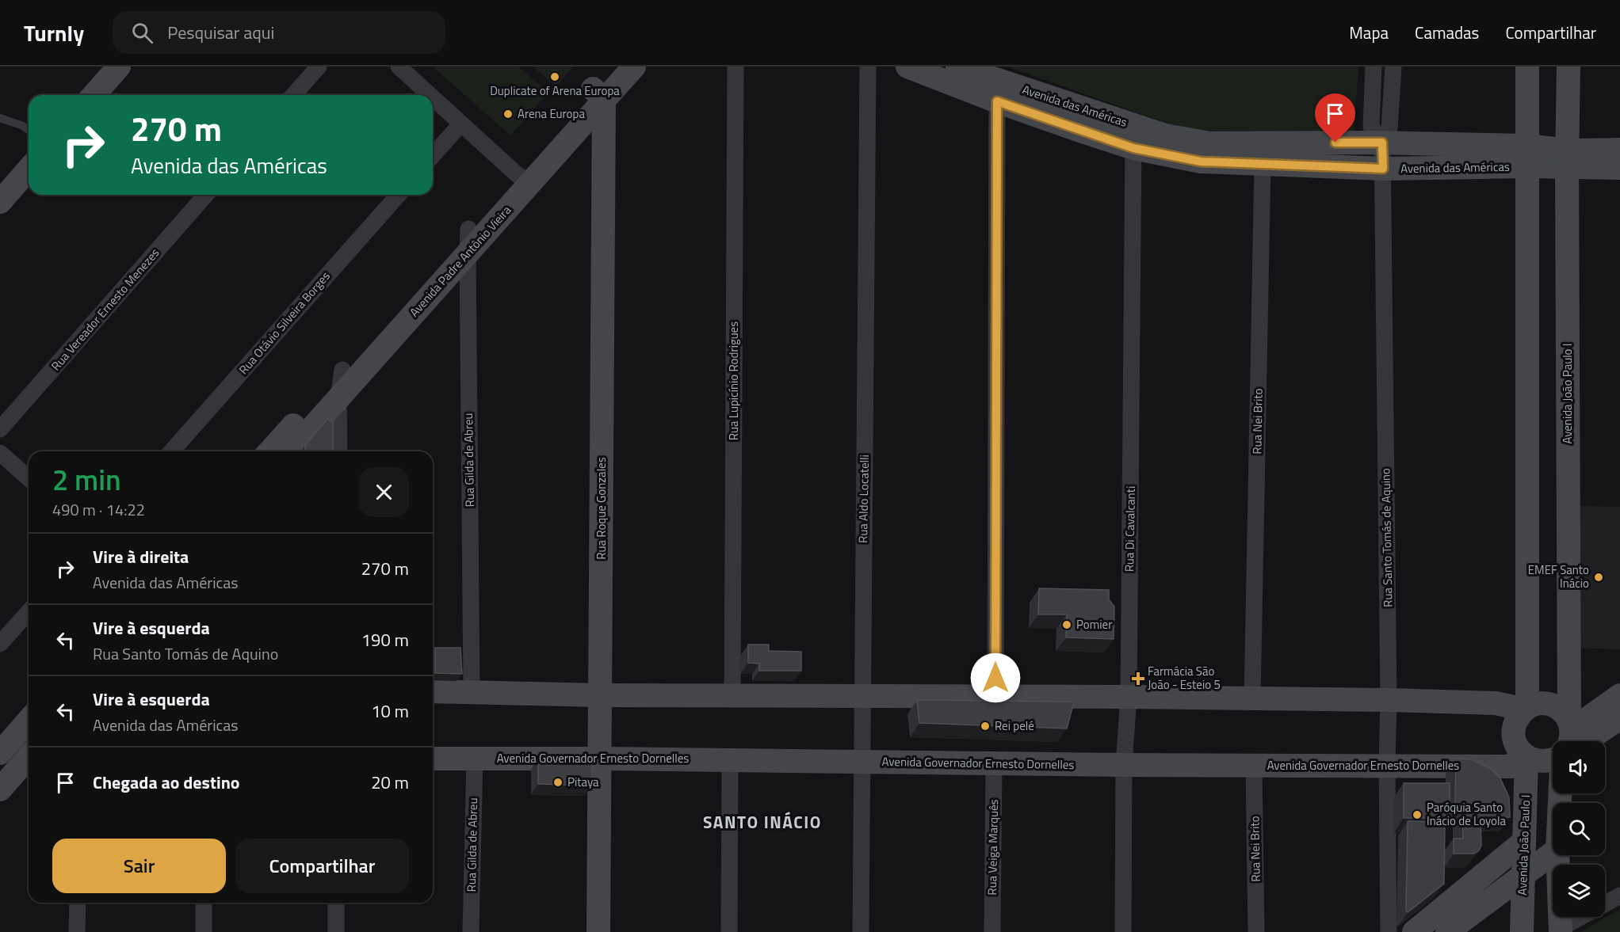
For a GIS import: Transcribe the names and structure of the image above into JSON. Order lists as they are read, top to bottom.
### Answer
{
  "streets": {
    "main road": [
      "Avenida das Américas",
      "Avenida Padre Antônio Vieira",
      "Avenida João Paulo I",
      "Rua Roque Gonzales",
      "Avenida Governador Ernesto Dornelles"
    ],
    "street": [
      "Rua Vereador Ernesto Menezes",
      "Rua Otávio Silveira Borges",
      "Rua Lupicínio Rodrigues",
      "Rua Nei Brito",
      "Rua Gilda de Abreu",
      "Rua Aldo Locatelli",
      "Rua Di Cavalcanti",
      "Rua Santo Tomás de Aquino",
      "Rua Veiga Marquês"
    ]
  },
  "crossings": [
    ["Avenida das Américas", "Avenida João Paulo I"],
    ["Avenida das Américas", "Rua Nei Brito"],
    ["Avenida das Américas", "Rua Di Cavalcanti"],
    ["Avenida das Américas", "Rua Santo Tomás de Aquino"],
    ["Avenida Padre Antônio Vieira", "Rua Gilda de Abreu"],
    ["Avenida Padre Antônio Vieira", "Rua Roque Gonzales"],
    ["Avenida João Paulo I", "Avenida Governador Ernesto Dornelles"],
    ["Rua Nei Brito", "Avenida Governador Ernesto Dornelles"],
    ["Rua Gilda de Abreu", "Avenida Governador Ernesto Dornelles"],
    ["Rua Aldo Locatelli", "Avenida Governador Ernesto Dornelles"],
    ["Rua Roque Gonzales", "Avenida Governador Ernesto Dornelles"],
    ["Rua Di Cavalcanti", "Avenida Governador Ernesto Dornelles"],
    ["Rua Santo Tomás de Aquino", "Avenida Governador Ernesto Dornelles"],
    ["Avenida Governador Ernesto Dornelles", "Rua Veiga Marquês"]
  ],
  "districts": ["SANTO INÁCIO"],
  "places": {
    "other": [
      "Duplicate of Arena Europa",
      "Arena Europa",
      "EMEF Santo Inácio",
      "Pomier",
      "Rei pelé",
      "Pitaya",
      "Paróquia Santo Inácio de Loyola"
    ],
    "health": ["Farmácia São João - Esteio 5"]
  },
  "page": {
    "header": "Turnly",
    "search": "Pesquisar aqui",
    "nav": ["Mapa", "Camadas", "Compartilhar"],
    "turn": ["270 m", "Avenida das Américas"],
    "heading": ["2 min", "490 m · 14:22"],
    "list": [
      {
        "name": "Vire à direita",
        "note": "Avenida das Américas",
        "value": "270 m"
      },
      {
        "name": "Vire à esquerda",
        "note": "Rua Santo Tomás de Aquino",
        "value": "190 m"
      },
      {
        "name": "Vire à esquerda",
        "note": "Avenida das Américas",
        "value": "10 m"
      },
      {
        "name": "Chegada ao destino",
        "value": "20 m"
      }
    ],
    "buttons": ["Sair", "Compartilhar"]
  }
}
